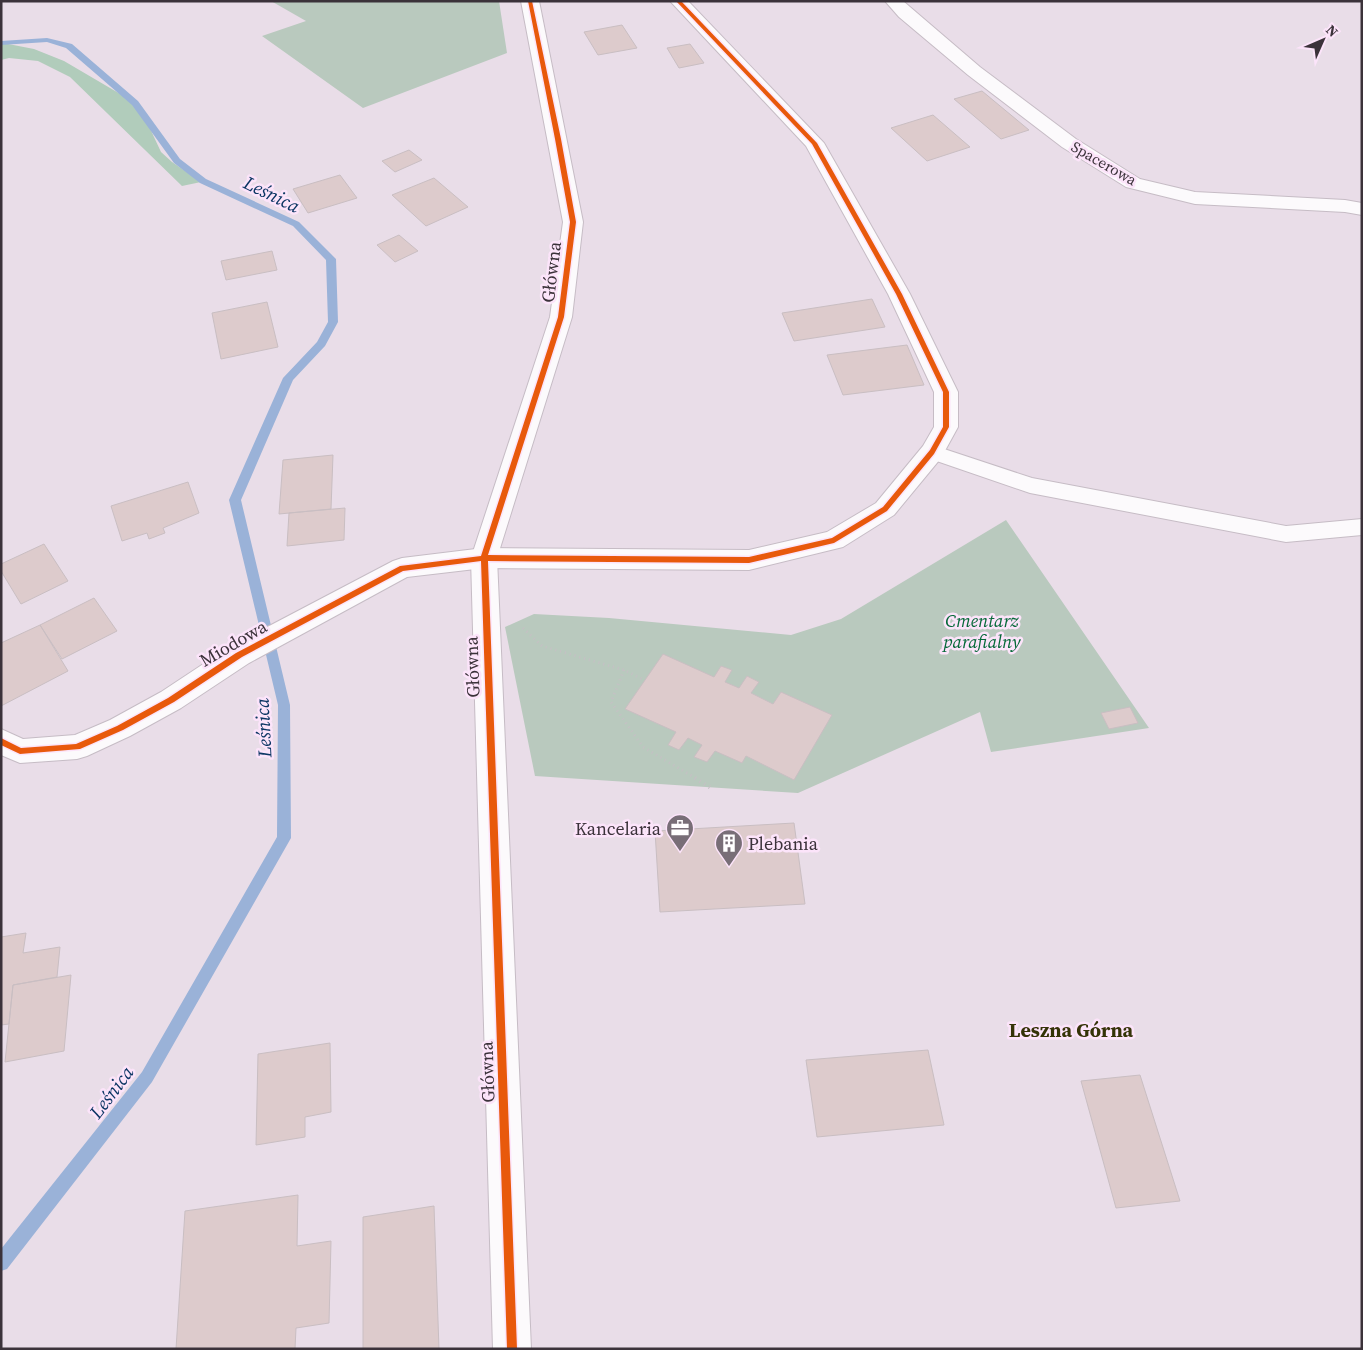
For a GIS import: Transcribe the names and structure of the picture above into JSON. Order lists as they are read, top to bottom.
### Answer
{
  "streets": {
    "street": ["Spacerowa", "Główna", "Miodowa"]
  },
  "crossings": [
    ["Główna", "Miodowa"]
  ],
  "districts": ["Leszna Górna"],
  "water": ["Leśnica"],
  "parks": ["Cmentarz parafialny"],
  "places": {
    "office": ["Kancelaria"],
    "building": ["Plebania"]
  },
  "north": "top right"
}
